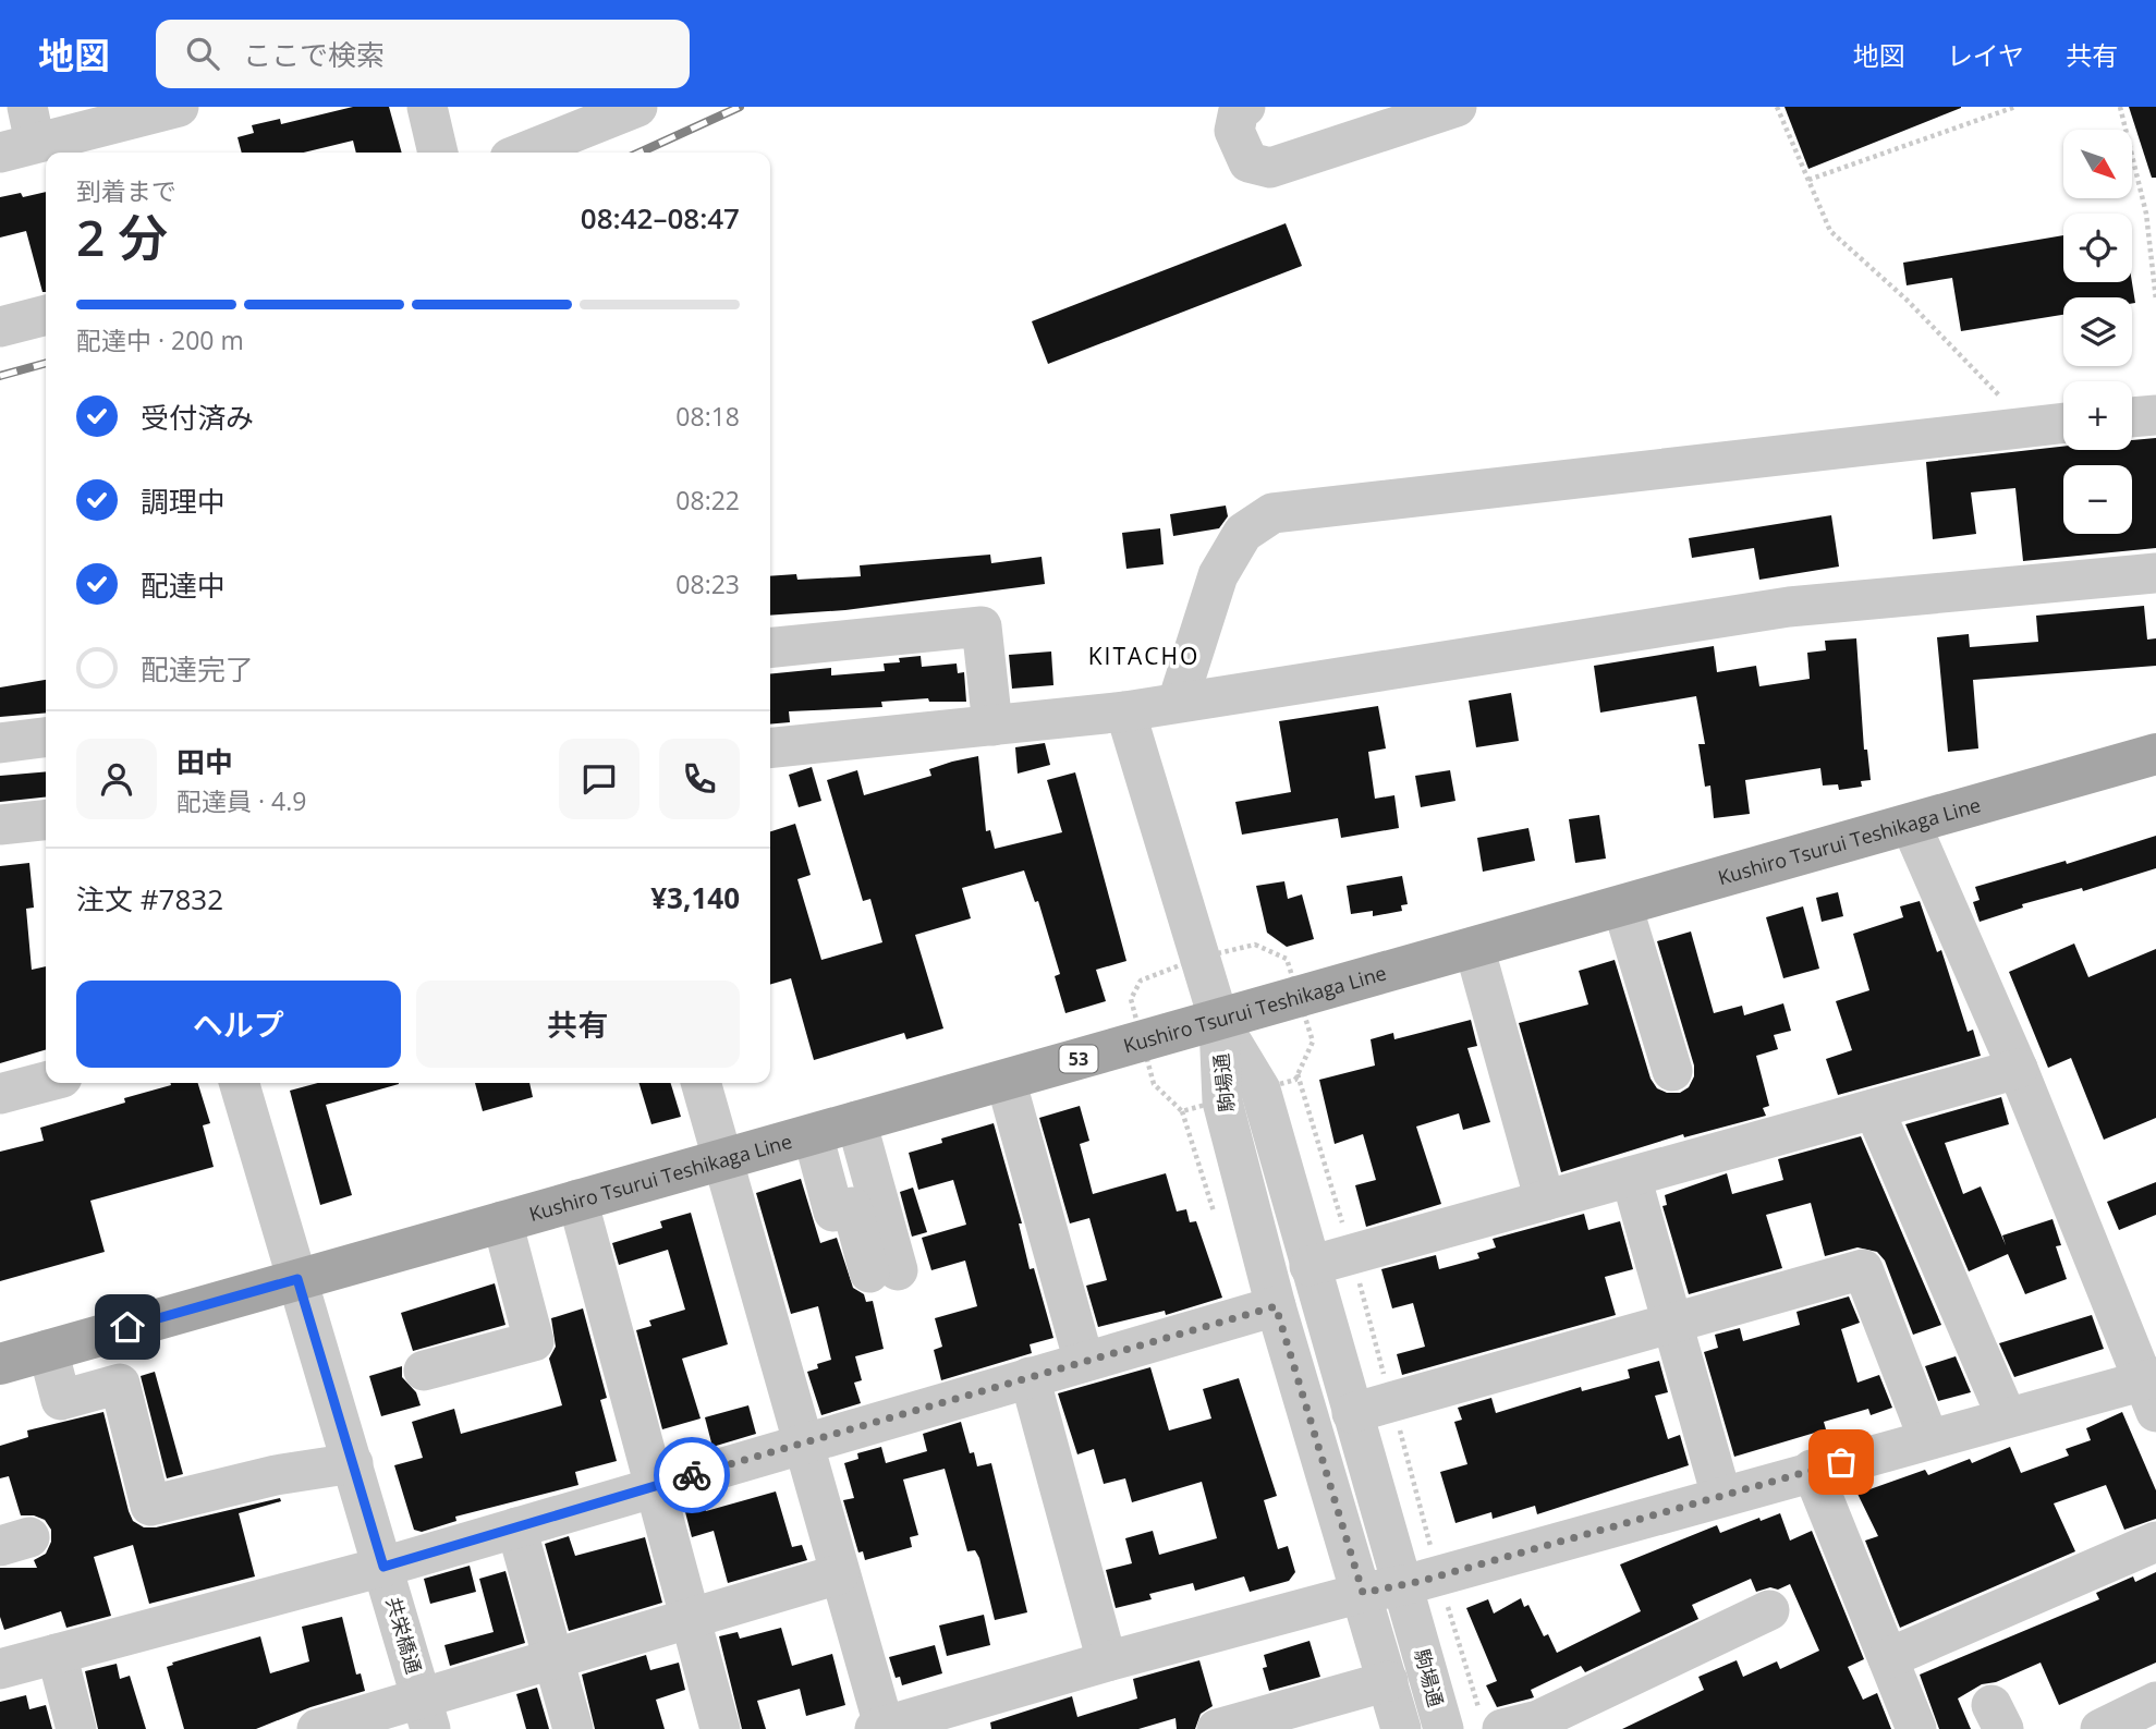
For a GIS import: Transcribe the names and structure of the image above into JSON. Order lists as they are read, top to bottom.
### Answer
{
  "streets": {
    "main road": ["Kushiro Tsurui Teshikaga Line", "53"],
    "street": ["駒場通", "共栄橋通"]
  },
  "crossings": [
    ["Kushiro Tsurui Teshikaga Line", "駒場通"],
    ["Kushiro Tsurui Teshikaga Line", "共栄橋通"]
  ],
  "districts": ["KITACHO"],
  "north": "bottom right",
  "page": {
    "header": "地図",
    "search": "ここで検索",
    "nav": ["地図", "レイヤ", "共有"],
    "map_buttons": ["+", "−"],
    "heading": ["2 分", "到着まで", "08:42–08:47"],
    "panel": [
      "田中",
      "配達員 · 4.9",
      "注文 #7832",
      "¥3,140"
    ],
    "bar": "配達中 · 200 m",
    "list": [
      ["受付済み", "08:18"],
      ["調理中", "08:22"],
      ["配達中", "08:23"],
      "配達完了"
    ],
    "buttons": ["ヘルプ", "共有"]
  }
}
